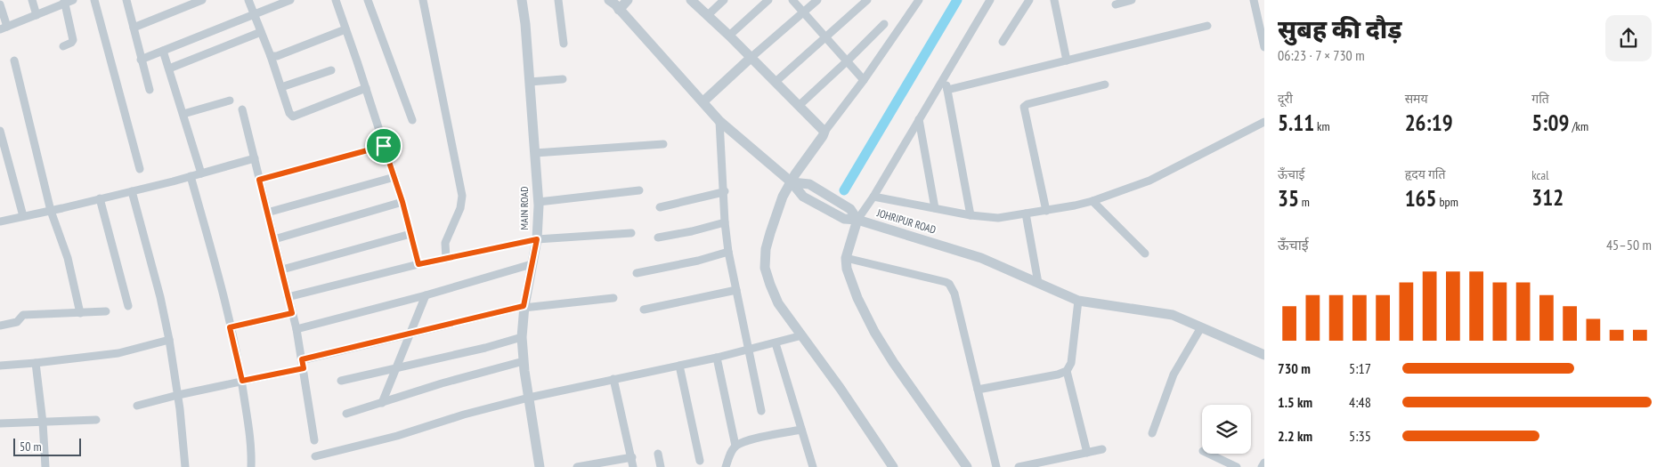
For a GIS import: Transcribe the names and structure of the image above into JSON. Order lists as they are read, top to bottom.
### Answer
{
  "streets": {
    "street": ["MAIN ROAD", "JOHRIPUR ROAD"]
  },
  "scale_bar": "50 m",
  "page": {
    "heading": ["सुबह की दौड़", "06:23 · 7 × 730 m"],
    "stats": [
      ["दूरी", "5.11 km"],
      ["समय", "26:19"],
      ["गति", "5:09 /km"],
      ["ऊँचाई", "35 m"],
      ["हृदय गति", "165 bpm"],
      ["kcal", "312"]
    ],
    "chart": ["ऊँचाई", "45–50 m"],
    "list": [
      {
        "name": "730 m",
        "note": "5:17"
      },
      {
        "name": "1.5 km",
        "note": "4:48"
      },
      {
        "name": "2.2 km",
        "note": "5:35"
      }
    ],
    "scale": "50 m"
  }
}
